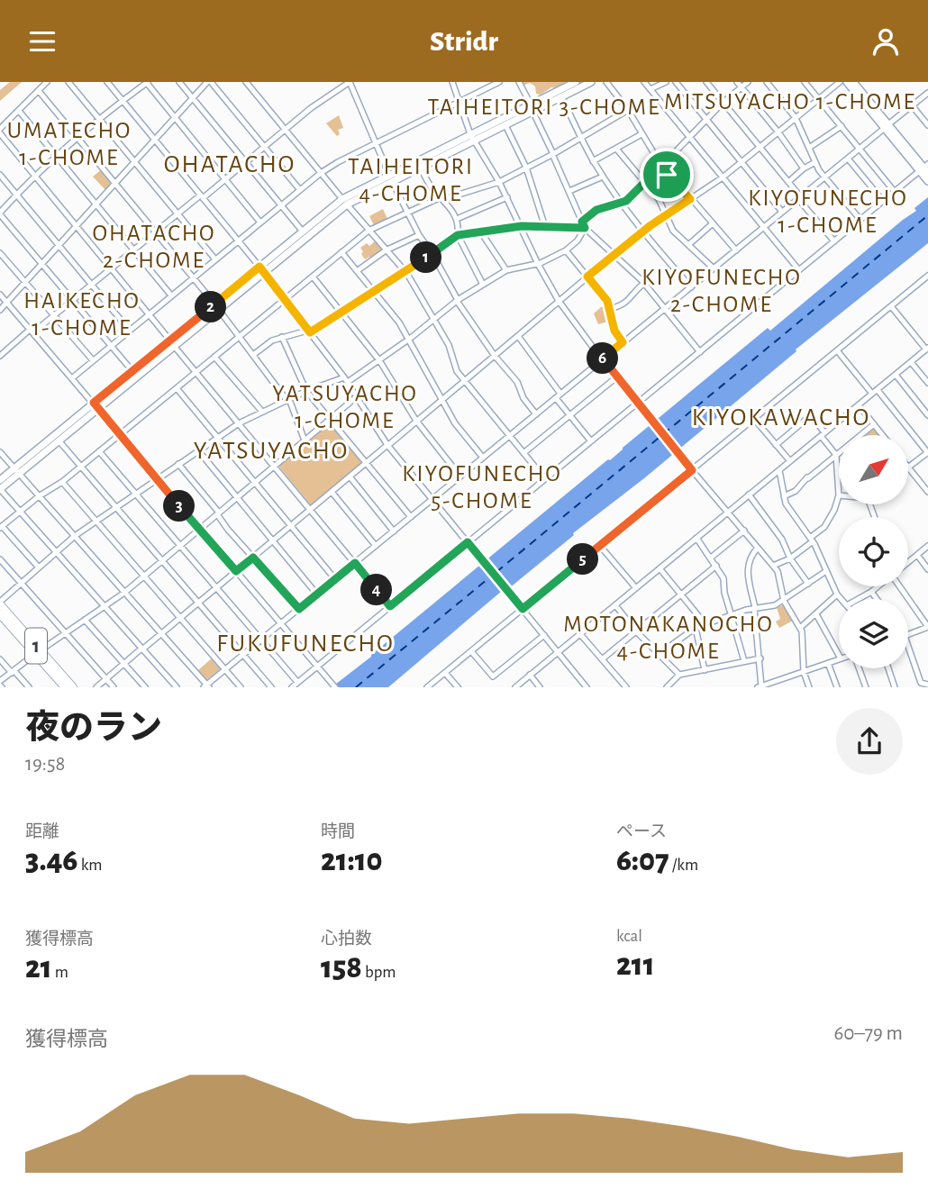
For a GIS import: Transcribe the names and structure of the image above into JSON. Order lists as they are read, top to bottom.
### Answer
{
  "streets": {
    "highway": ["1"]
  },
  "districts": [
    "MITSUYACHO 1-CHOME",
    "TAIHEITORI 3-CHOME",
    "UMATECHO 1-CHOME",
    "OHATACHO",
    "TAIHEITORI 4-CHOME",
    "KIYOFUNECHO 1-CHOME",
    "OHATACHO 2-CHOME",
    "KIYOFUNECHO 2-CHOME",
    "HAIKECHO 1-CHOME",
    "YATSUYACHO 1-CHOME",
    "KIYOKAWACHO",
    "YATSUYACHO",
    "KIYOFUNECHO 5-CHOME",
    "MOTONAKANOCHO 4-CHOME",
    "FUKUFUNECHO"
  ],
  "north": "top right",
  "page": {
    "header": "Stridr",
    "pins": [
      "1",
      "2",
      "6",
      "3",
      "5",
      "4"
    ],
    "heading": ["夜のラン", "19:58"],
    "stats": [
      ["距離", "3.46 km"],
      ["時間", "21:10"],
      ["ペース", "6:07 /km"],
      ["獲得標高", "21 m"],
      ["心拍数", "158 bpm"],
      ["kcal", "211"]
    ],
    "chart": ["獲得標高", "60–79 m"]
  }
}
